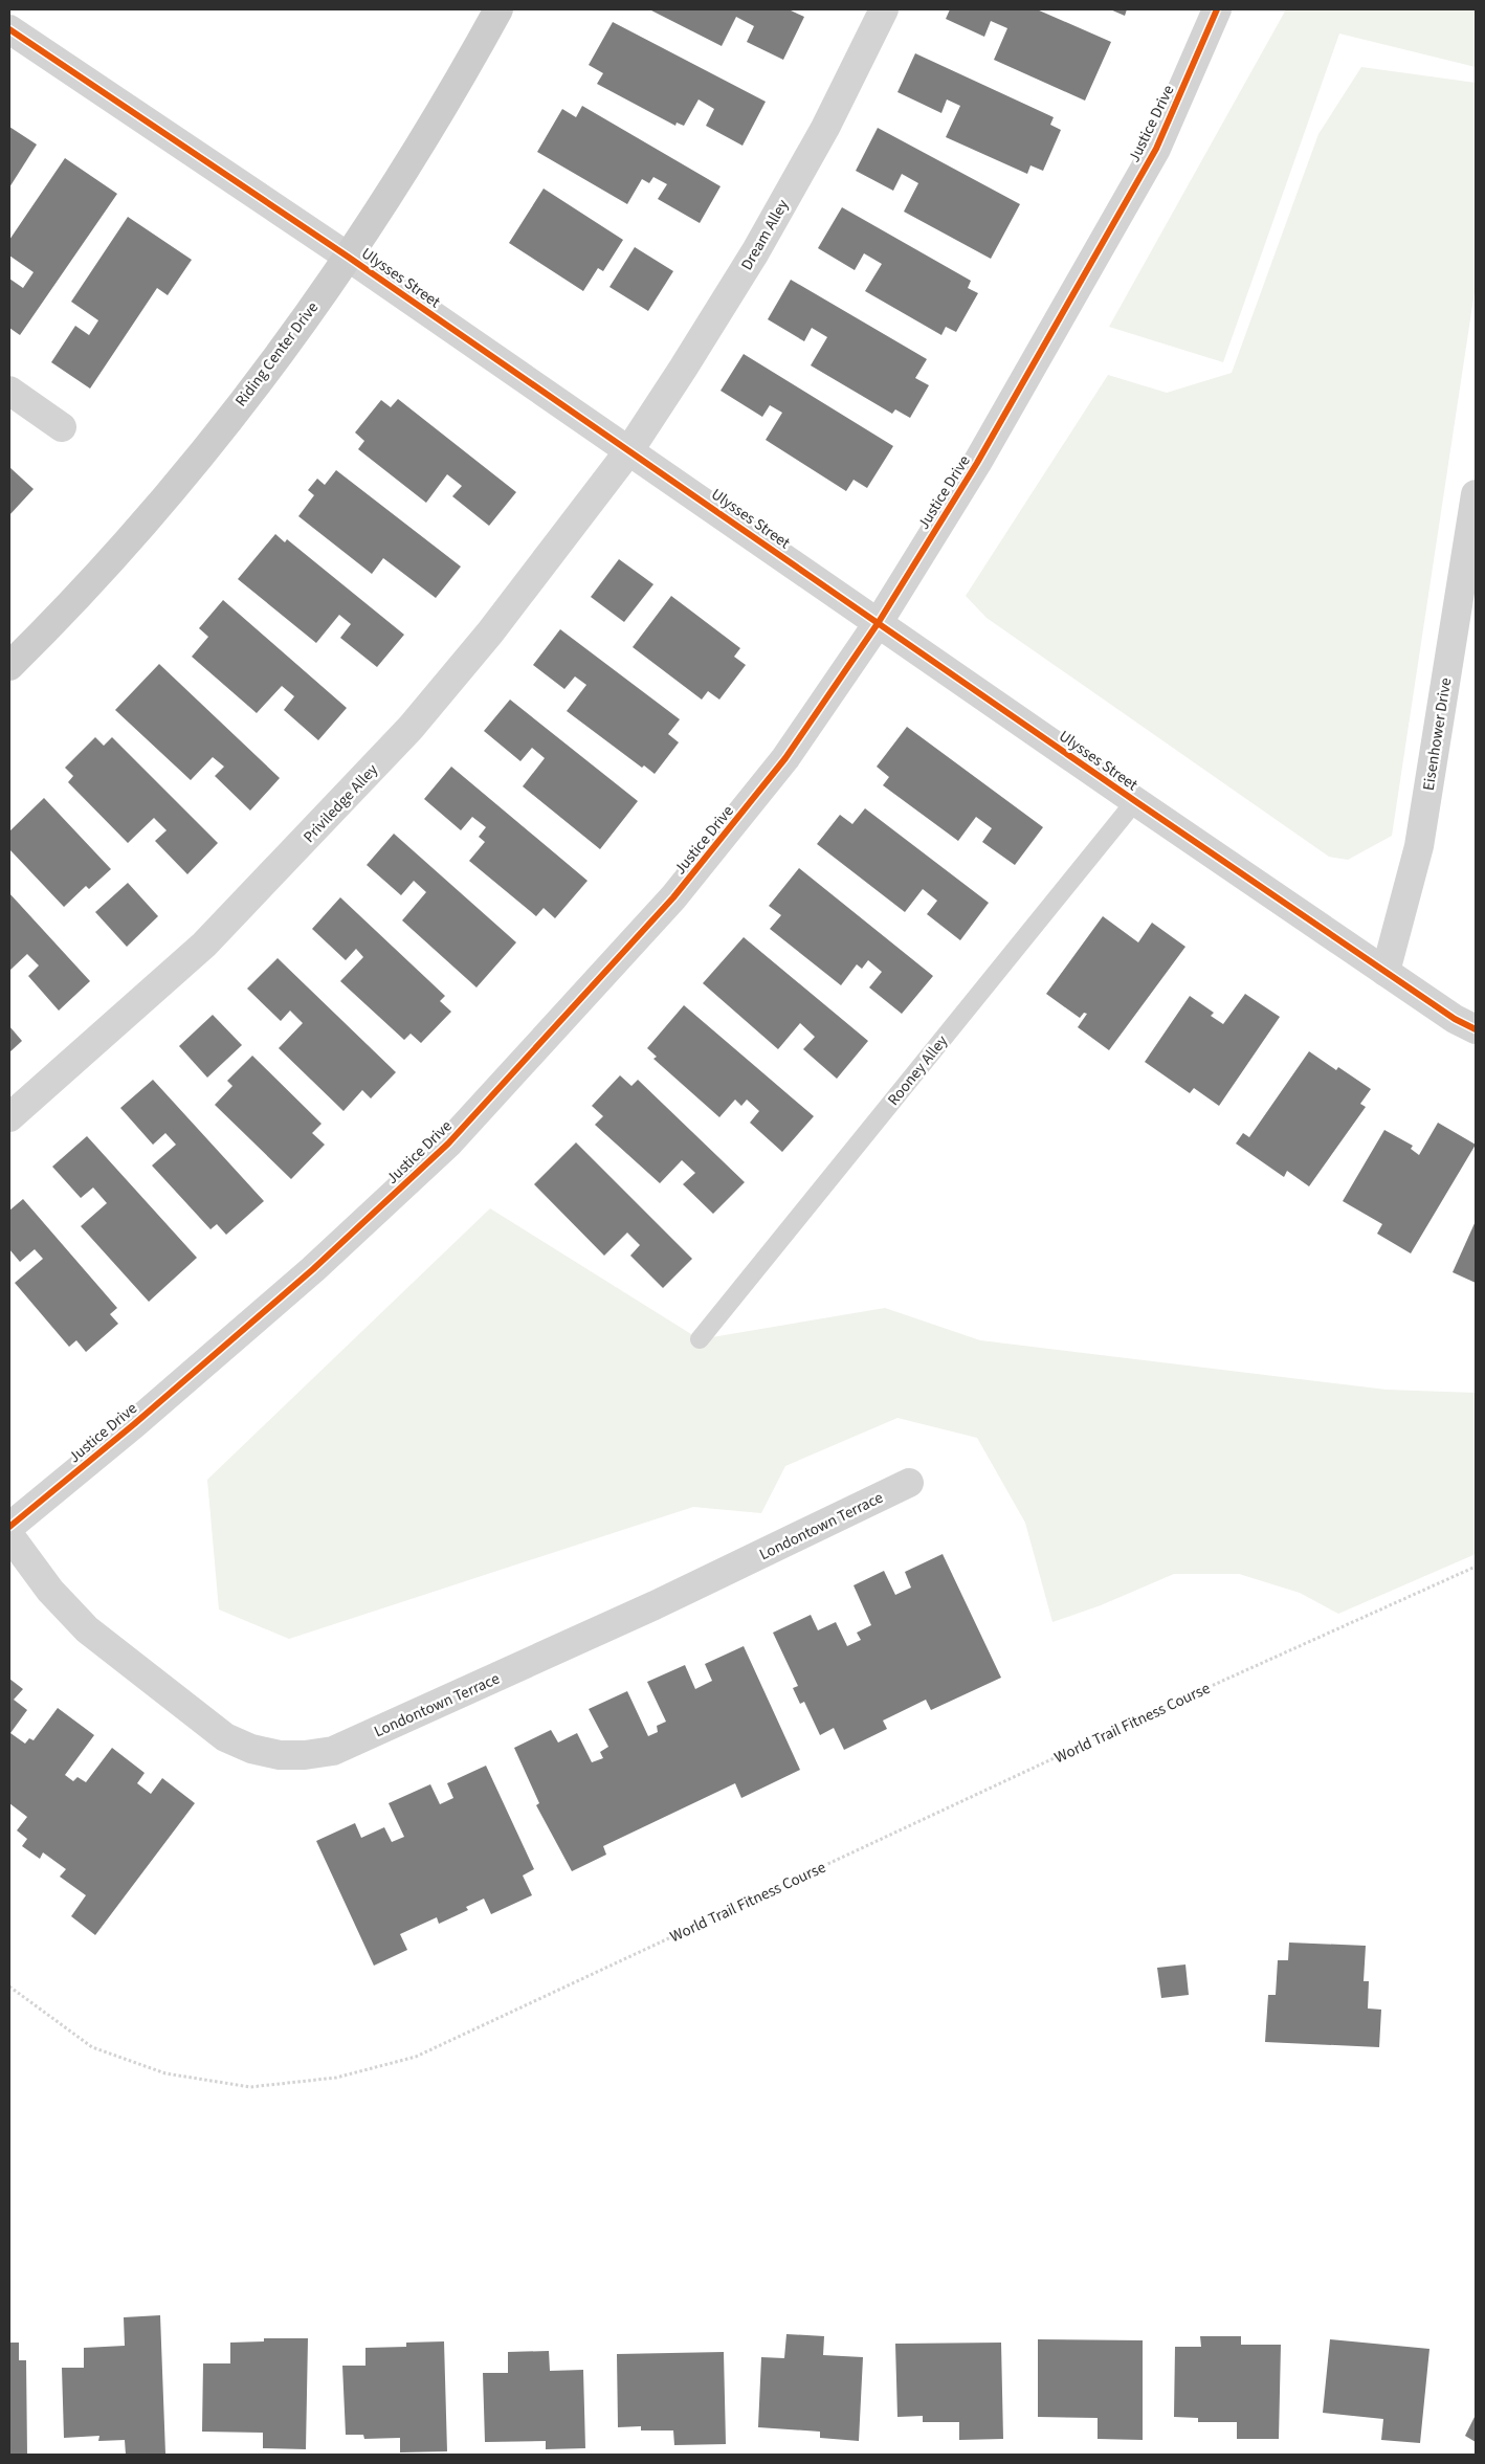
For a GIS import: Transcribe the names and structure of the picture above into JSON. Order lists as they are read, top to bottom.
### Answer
{
  "streets": {
    "street": [
      "Justice Drive",
      "Dream Alley",
      "Ulysses Street",
      "Riding Center Drive",
      "Eisenhower Drive",
      "Priviledge Alley",
      "Londontown Terrace"
    ],
    "lane": ["Rooney Alley"],
    "path": ["World Trail Fitness Course"]
  },
  "crossings": [
    ["Justice Drive", "Ulysses Street"],
    ["Dream Alley", "Ulysses Street"],
    ["Dream Alley", "Priviledge Alley"],
    ["Ulysses Street", "Riding Center Drive"],
    ["Ulysses Street", "Eisenhower Drive"],
    ["Ulysses Street", "Priviledge Alley"],
    ["Ulysses Street", "Rooney Alley"]
  ]
}
